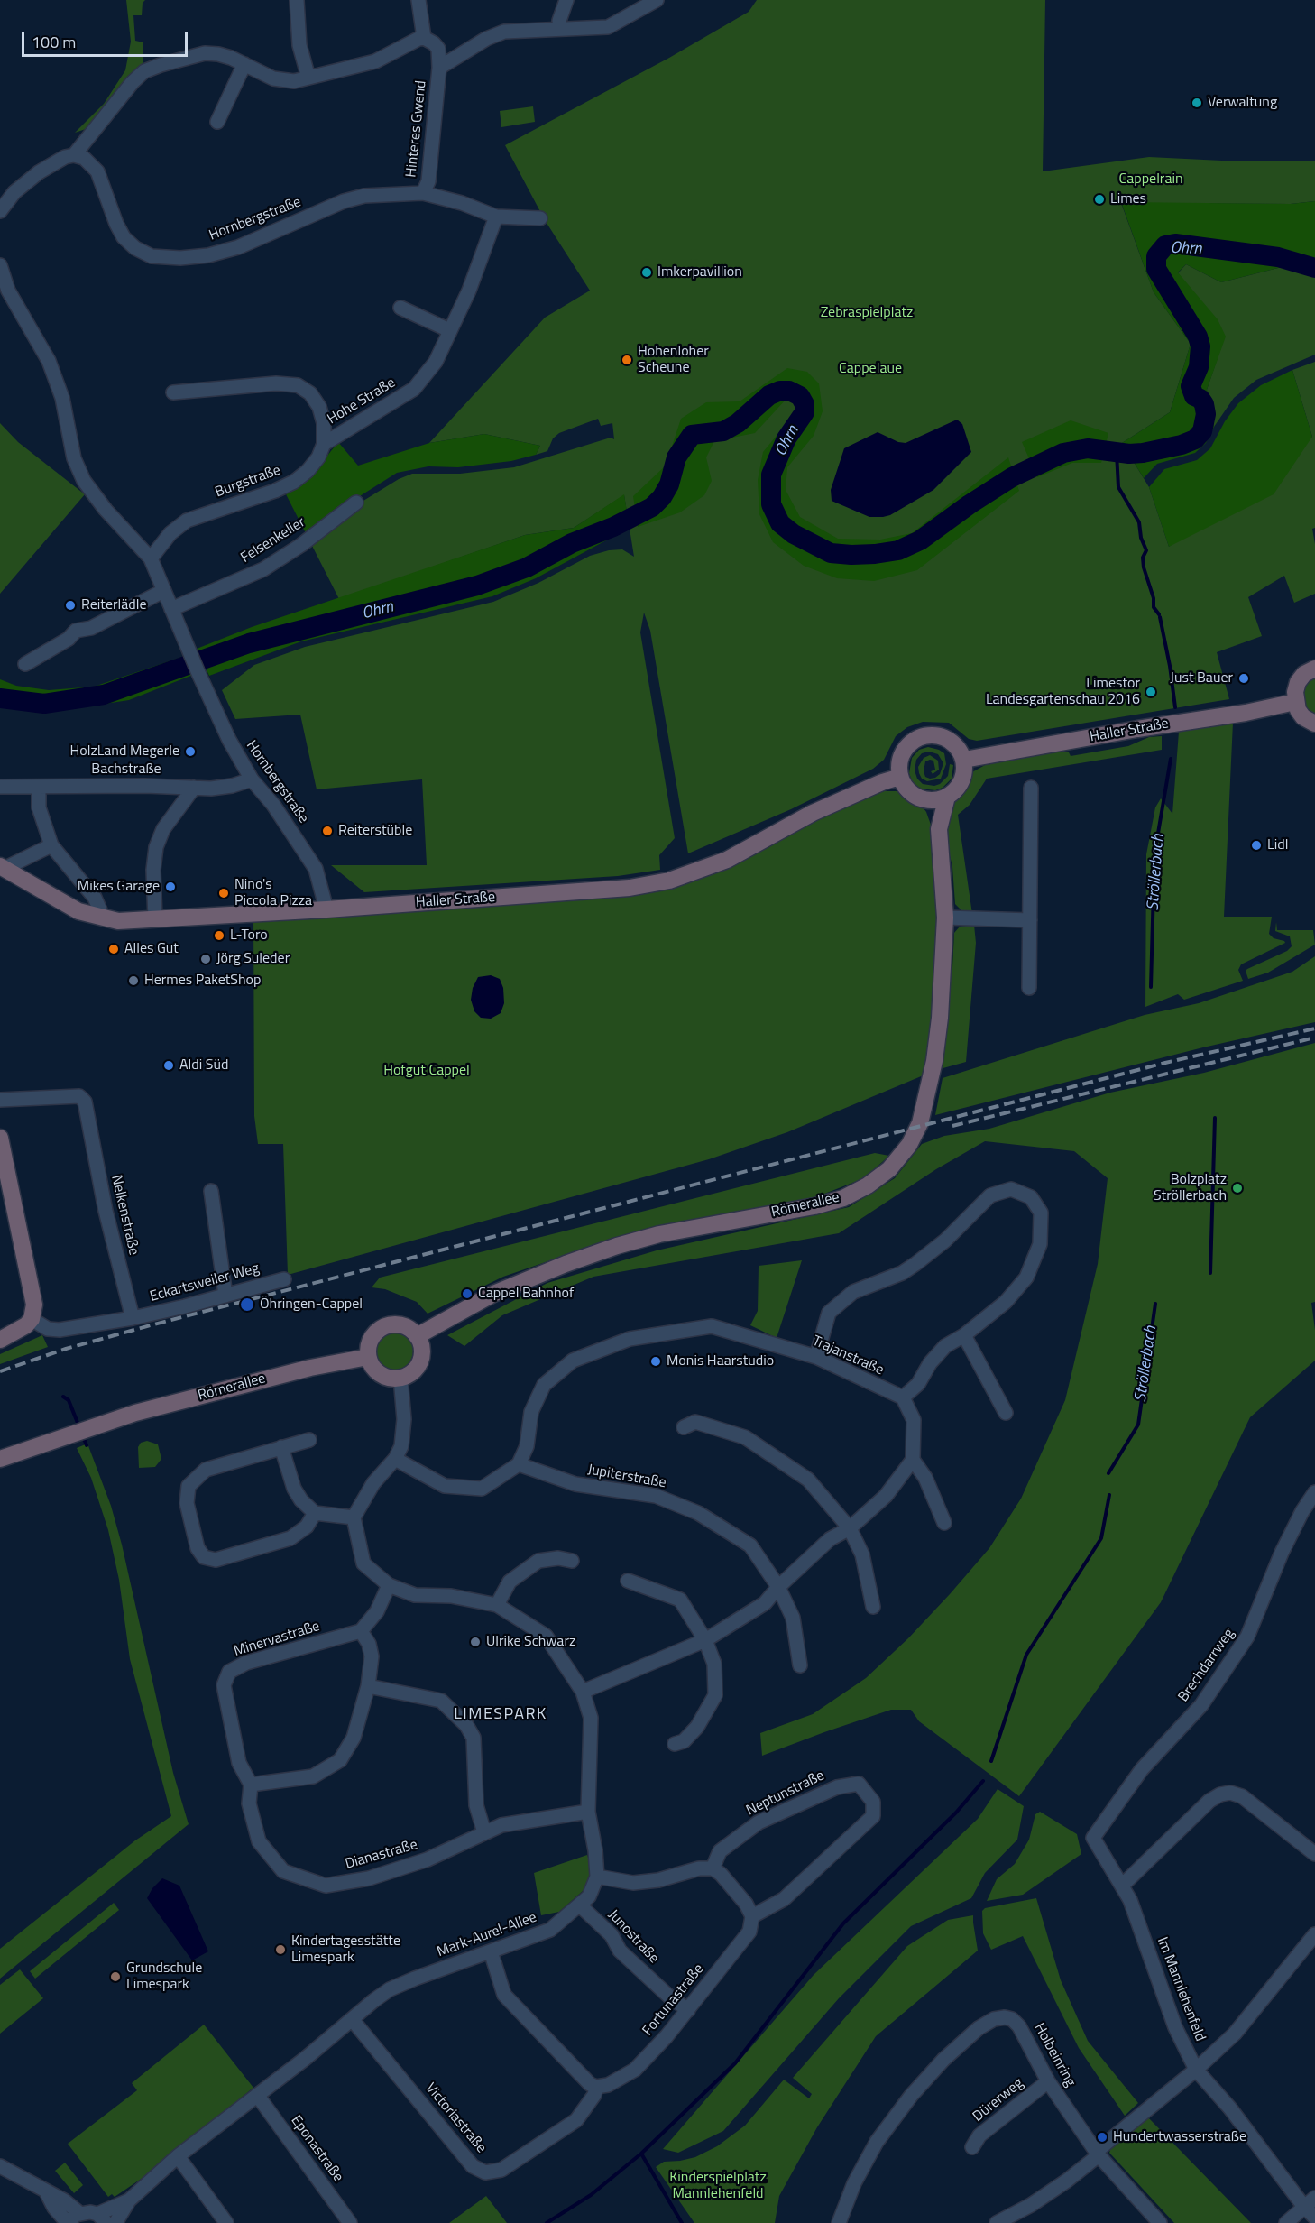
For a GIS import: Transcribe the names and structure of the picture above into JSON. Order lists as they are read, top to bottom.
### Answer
{
  "streets": {
    "street": [
      "Hinteres Gwend",
      "Hornbergstraße",
      "Hohe Straße",
      "Burgstraße",
      "Felsenkeller",
      "Haller Straße",
      "Bachstraße",
      "Römerallee",
      "Nelkenstraße",
      "Eckartsweiler Weg",
      "Trajanstraße",
      "Jupiterstraße",
      "Minervastraße",
      "Brechdarrweg",
      "Neptunstraße",
      "Dianastraße",
      "Mark-Aurel-Allee",
      "Junostraße",
      "Im Mannlehenfeld",
      "Fortunastraße",
      "Holbeinring",
      "Dürerweg",
      "Victoriastraße",
      "Eponastraße"
    ]
  },
  "crossings": [
    ["Hinteres Gwend", "Hornbergstraße"],
    ["Hornbergstraße", "Hohe Straße"],
    ["Hornbergstraße", "Felsenkeller"],
    ["Hornbergstraße", "Haller Straße"],
    ["Hornbergstraße", "Bachstraße"],
    ["Hohe Straße", "Burgstraße"],
    ["Haller Straße", "Römerallee"],
    ["Nelkenstraße", "Eckartsweiler Weg"],
    ["Trajanstraße", "Jupiterstraße"],
    ["Minervastraße", "Dianastraße"],
    ["Brechdarrweg", "Im Mannlehenfeld"],
    ["Neptunstraße", "Fortunastraße"],
    ["Mark-Aurel-Allee", "Junostraße"],
    ["Mark-Aurel-Allee", "Victoriastraße"],
    ["Mark-Aurel-Allee", "Eponastraße"],
    ["Junostraße", "Fortunastraße"],
    ["Fortunastraße", "Victoriastraße"],
    ["Holbeinring", "Dürerweg"]
  ],
  "districts": ["LIMESPARK"],
  "water": ["Ohrn", "Ströllerbach"],
  "parks": [
    "Cappelrain",
    "Zebraspielplatz",
    "Cappelaue",
    "Hofgut Cappel",
    "Kinderspielplatz Mannlehenfeld"
  ],
  "places": [
    "Verwaltung",
    "Limes",
    "Imkerpavillion",
    "Hohenloher Scheune",
    "Reiterlädle",
    "Just Bauer",
    "Limestor Landesgartenschau 2016",
    "HolzLand Megerle",
    "Reiterstüble",
    "Lidl",
    "Mikes Garage",
    "Nino's Piccola Pizza",
    "L-Toro",
    "Alles Gut",
    "Jörg Suleder",
    "Hermes PaketShop",
    "Aldi Süd",
    "Bolzplatz Ströllerbach",
    "Cappel Bahnhof",
    "Öhringen-Cappel",
    "Monis Haarstudio",
    "Ulrike Schwarz",
    "Kindertagesstätte Limespark",
    "Grundschule Limespark",
    "Hundertwasserstraße"
  ],
  "scale_bar": "100 m"
}
